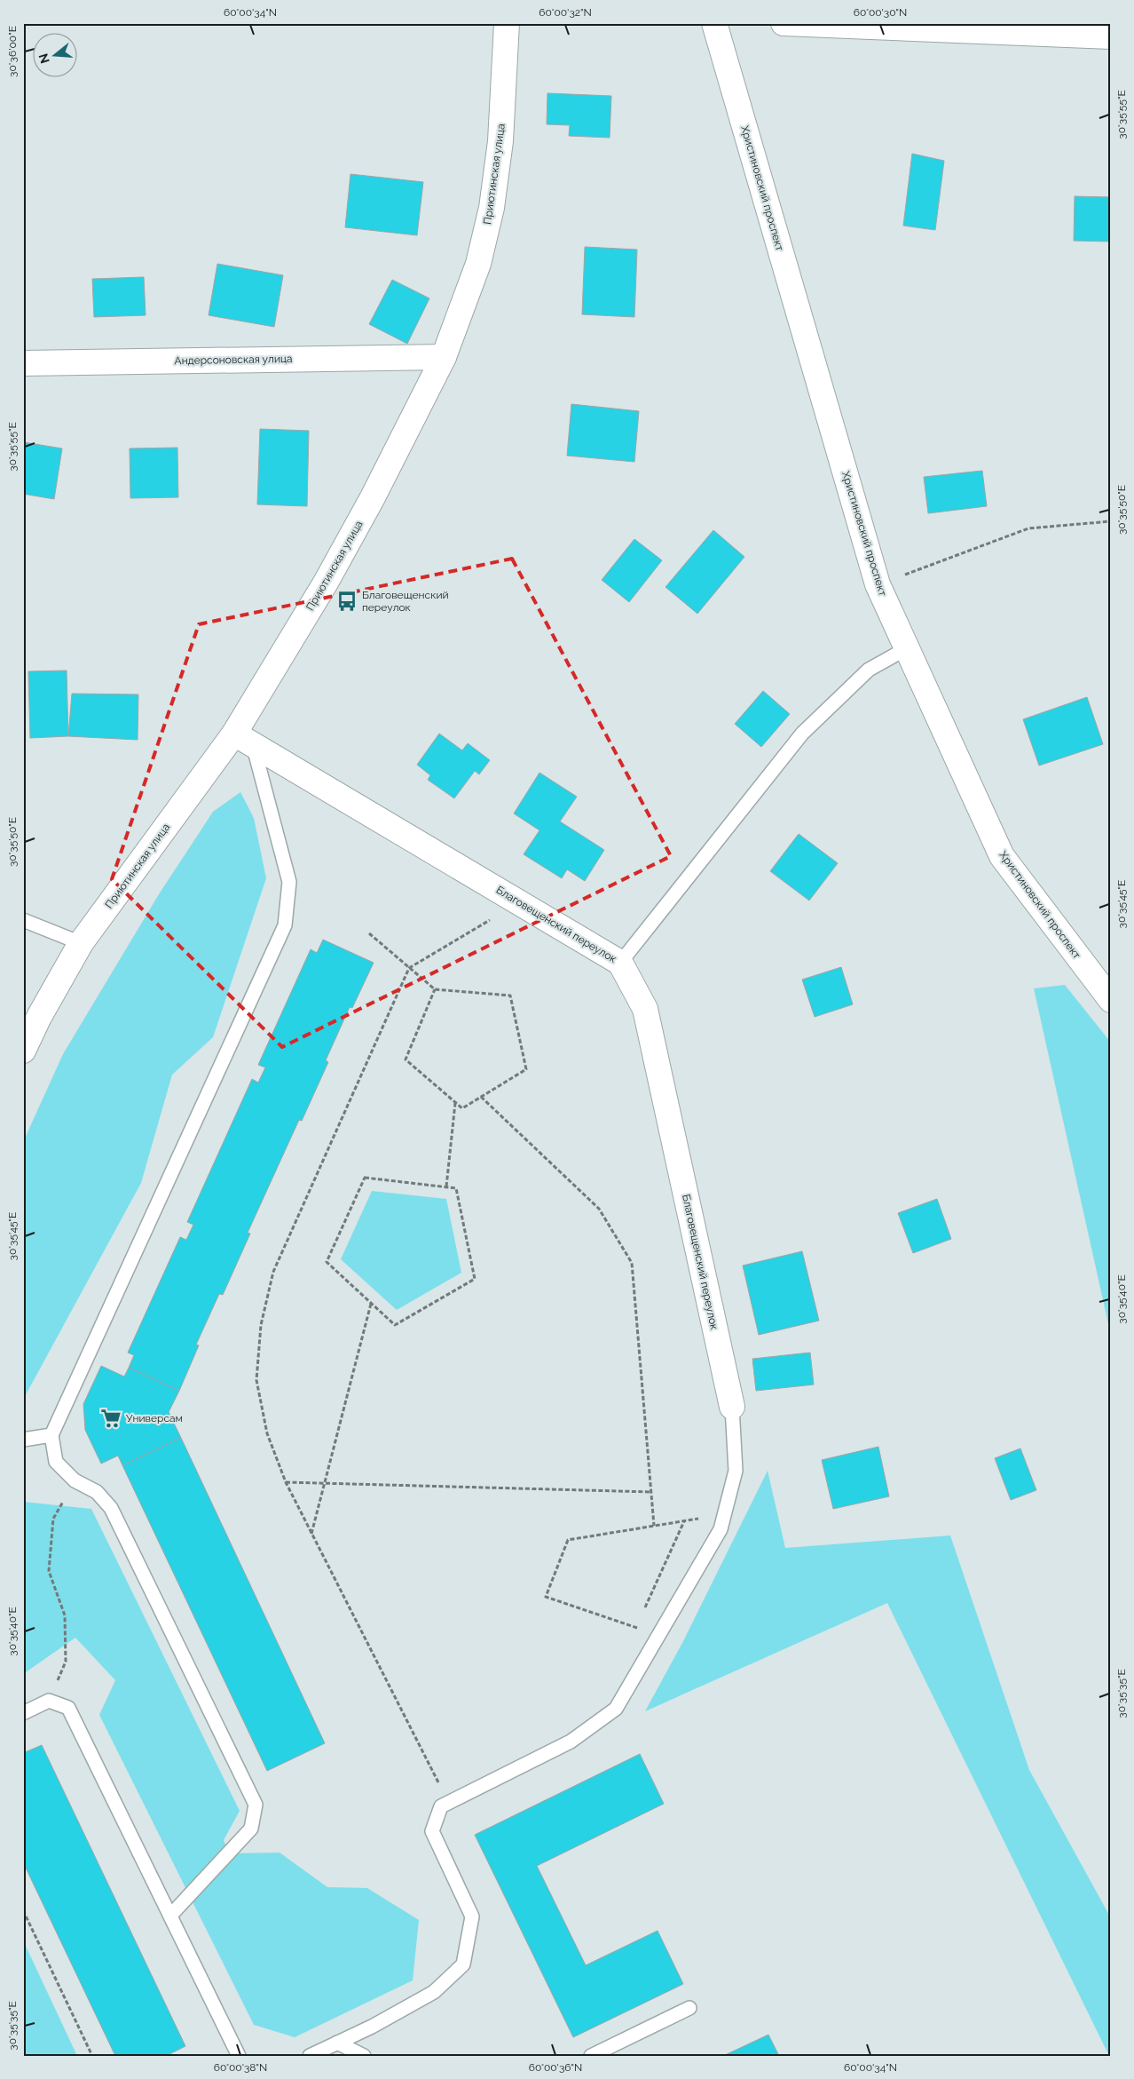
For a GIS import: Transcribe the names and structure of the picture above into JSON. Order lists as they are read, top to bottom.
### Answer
{
  "streets": {
    "street": [
      "Приютинская улица",
      "Христиновский проспект",
      "Андерсоновская улица",
      "Благовещенский переулок"
    ]
  },
  "crossings": [
    ["Приютинская улица", "Андерсоновская улица"],
    ["Приютинская улица", "Благовещенский переулок"]
  ],
  "places": {
    "bus stop": ["Благовещенский переулок"],
    "supermarket": ["Универсам"]
  },
  "north": "left",
  "coordinates": [
    "60°00'34\"N",
    "60°00'32\"N",
    "60°00'30\"N",
    "30°36'00\"E",
    "30°35'55\"E",
    "30°35'50\"E",
    "30°35'45\"E",
    "30°35'40\"E",
    "30°35'35\"E",
    "60°00'38\"N",
    "60°00'36\"N"
  ]
}
